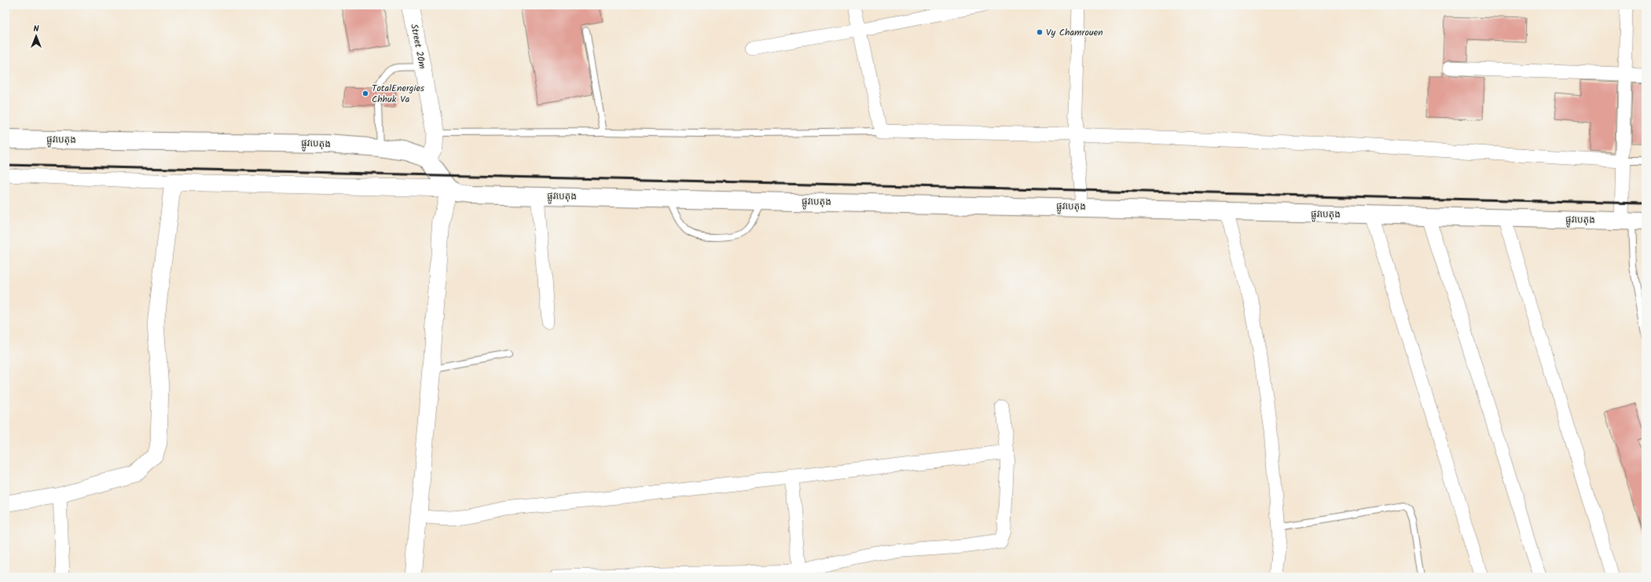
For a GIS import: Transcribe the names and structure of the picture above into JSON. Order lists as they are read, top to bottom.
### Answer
{
  "streets": {
    "main road": ["ផ្លូវបេតុង"],
    "street": ["Street 20m"]
  },
  "crossings": [
    ["Street 20m", "ផ្លូវបេតុង"]
  ],
  "places": ["Vy Chamrouen", "TotalEnergies Chhuk Va"],
  "north": "top"
}
